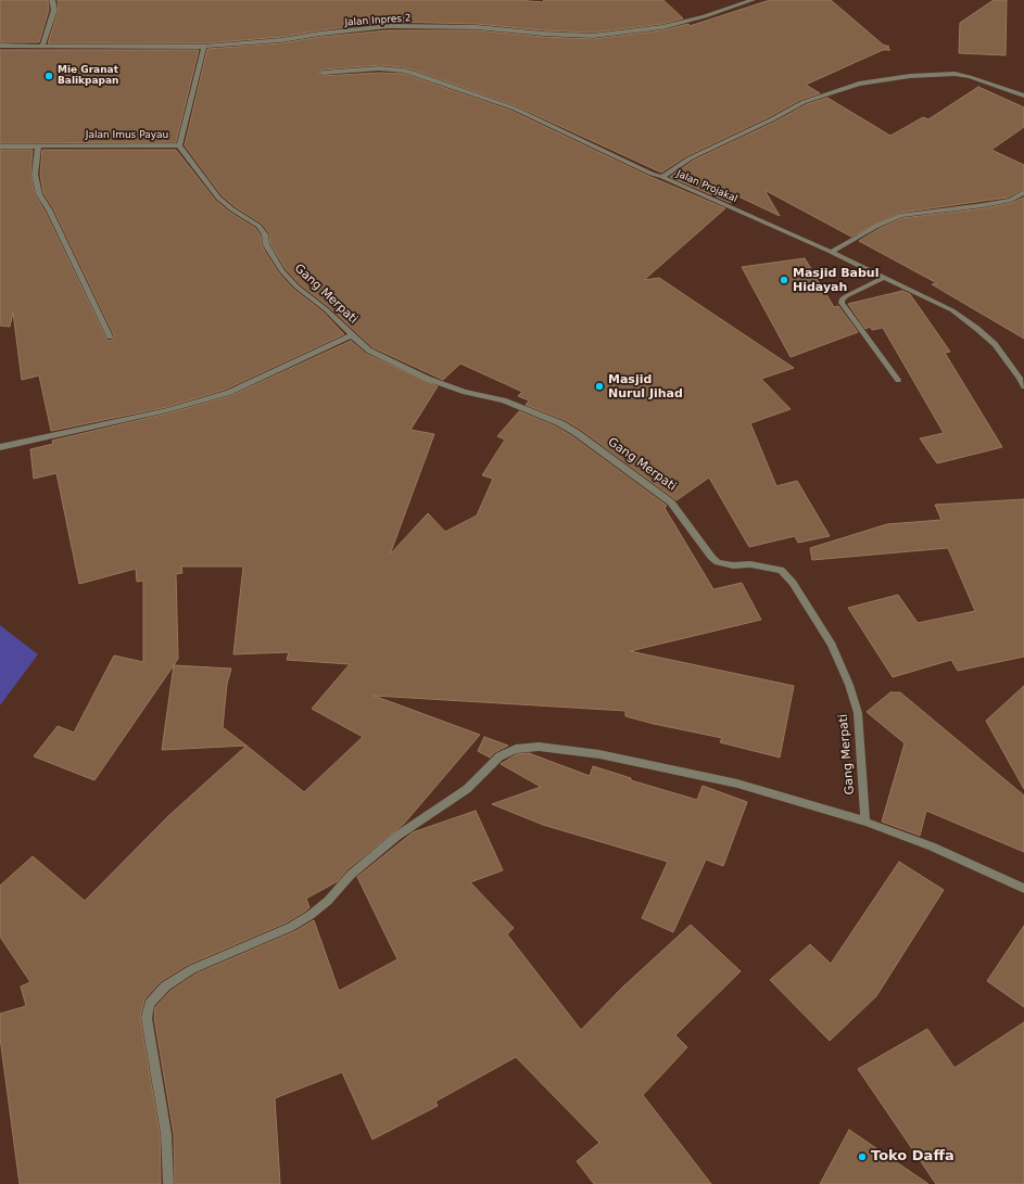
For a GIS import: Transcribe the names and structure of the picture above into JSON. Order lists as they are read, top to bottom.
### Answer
{
  "streets": {
    "street": [
      "Jalan Inpres 2",
      "Jalan Imus Payau",
      "Jalan Projakal",
      "Gang Merpati"
    ]
  },
  "crossings": [
    ["Jalan Inpres 2", "Jalan Imus Payau"],
    ["Jalan Imus Payau", "Gang Merpati"]
  ],
  "places": [
    "Mie Granat Balikpapan",
    "Masjid Babul Hidayah",
    "Masjid Nurul Jihad",
    "Toko Daffa"
  ]
}
